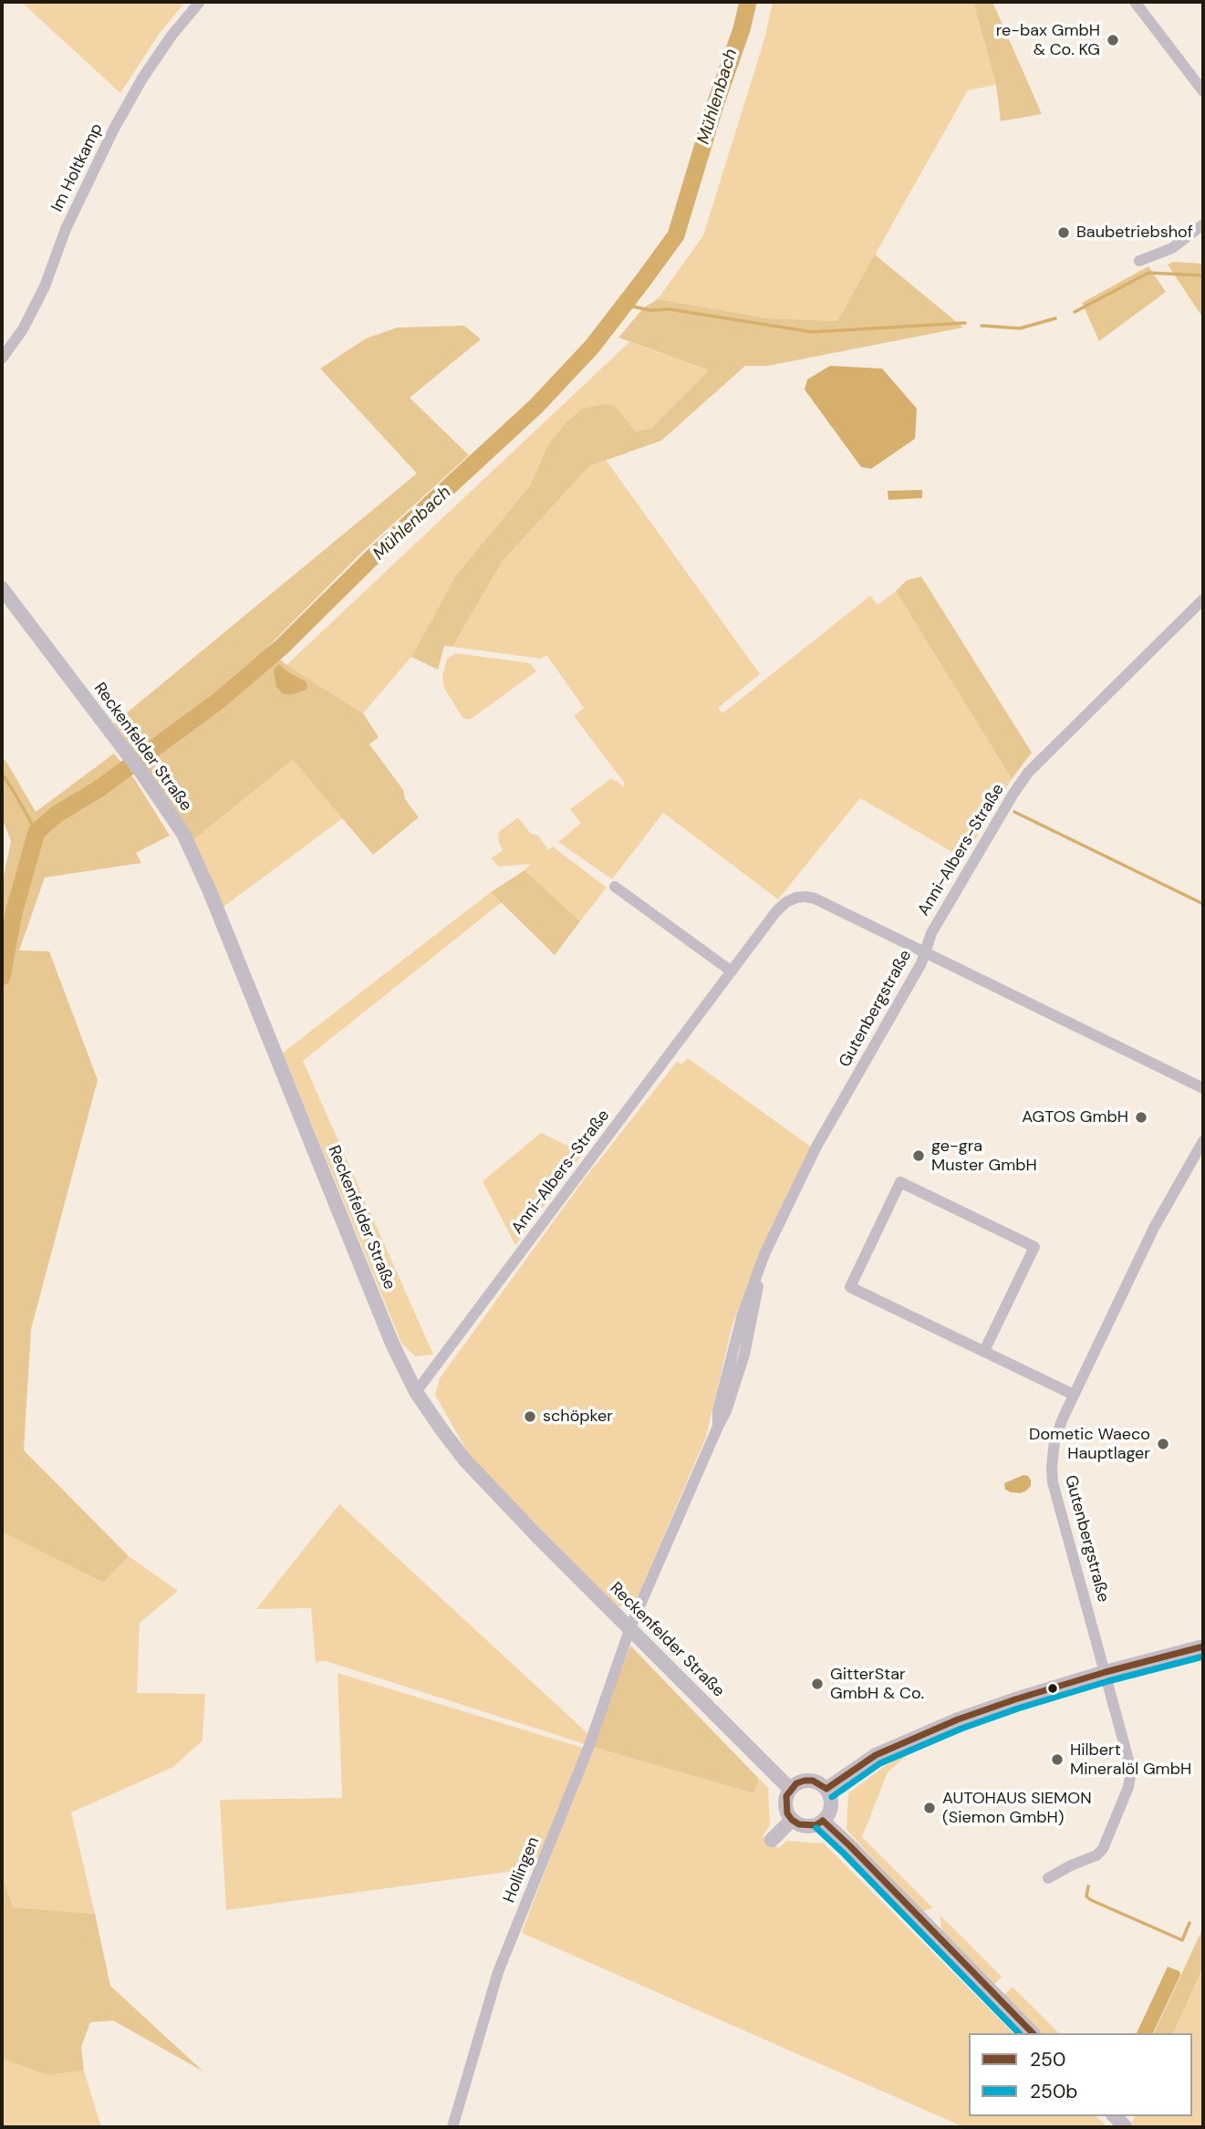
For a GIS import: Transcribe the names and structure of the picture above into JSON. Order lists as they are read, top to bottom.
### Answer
{
  "streets": {
    "street": [
      "Im Holtkamp",
      "Reckenfelder Straße",
      "Anni-Albers-Straße",
      "Gutenbergstraße",
      "Hollingen"
    ]
  },
  "crossings": [
    ["Reckenfelder Straße", "Anni-Albers-Straße"],
    ["Reckenfelder Straße", "Gutenbergstraße"],
    ["Reckenfelder Straße", "Hollingen"],
    ["Anni-Albers-Straße", "Gutenbergstraße"],
    ["Gutenbergstraße", "Hollingen"]
  ],
  "water": ["Mühlenbach"],
  "places": [
    "re-bax GmbH & Co. KG",
    "Baubetriebshof",
    "AGTOS GmbH",
    "ge-gra Muster GmbH",
    "schöpker",
    "Dometic Waeco Hauptlager",
    "GitterStar GmbH & Co.",
    "Hilbert Mineralöl GmbH",
    "AUTOHAUS SIEMON (Siemon GmbH)"
  ],
  "lines": ["transit line 250", "transit line 250b"],
  "legend": ["250", "250b"]
}
